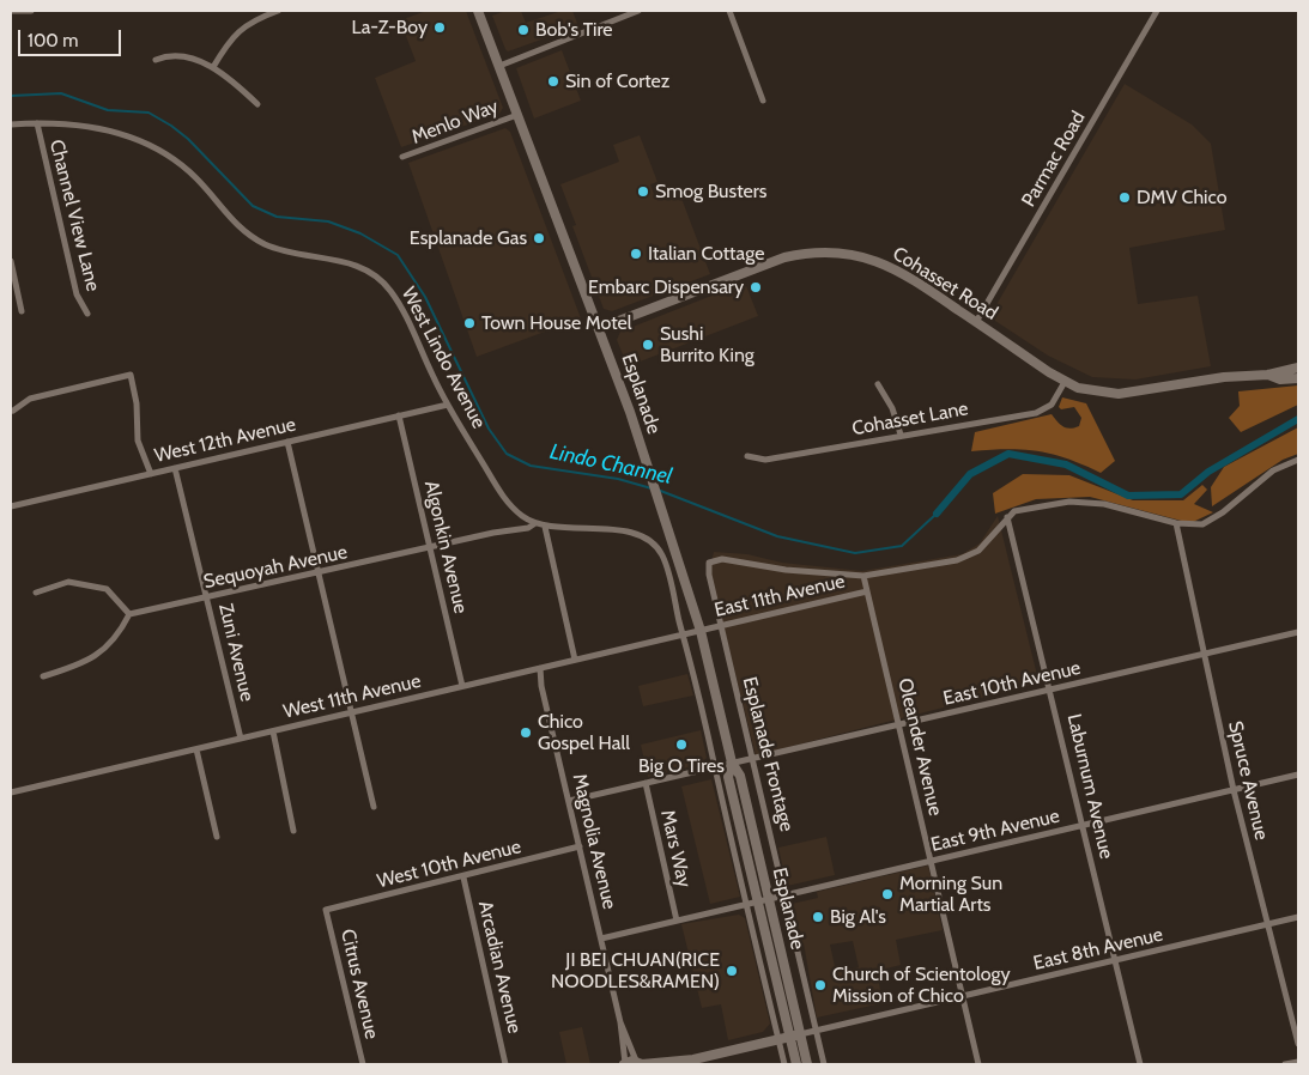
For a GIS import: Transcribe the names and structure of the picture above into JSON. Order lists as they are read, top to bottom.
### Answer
{
  "streets": {
    "main road": ["Cohasset Road", "Esplanade"],
    "street": [
      "Menlo Way",
      "Parmac Road",
      "Channel View Lane",
      "West Lindo Avenue",
      "Cohasset Lane",
      "West 12th Avenue",
      "Algonkin Avenue",
      "Sequoyah Avenue",
      "East 11th Avenue",
      "Zuni Avenue",
      "East 10th Avenue",
      "West 11th Avenue",
      "Oleander Avenue",
      "Esplanade Frontage",
      "Spruce Avenue",
      "Laburnum Avenue",
      "East 9th Avenue",
      "Magnolia Avenue",
      "Mars Way",
      "West 10th Avenue",
      "East 8th Avenue",
      "Arcadian Avenue",
      "Citrus Avenue"
    ]
  },
  "crossings": [
    ["Menlo Way", "Esplanade"],
    ["Parmac Road", "Cohasset Road"],
    ["Channel View Lane", "West Lindo Avenue"],
    ["Cohasset Road", "Esplanade"],
    ["Cohasset Road", "Cohasset Lane"],
    ["West Lindo Avenue", "West 12th Avenue"],
    ["West Lindo Avenue", "Sequoyah Avenue"],
    ["West Lindo Avenue", "West 11th Avenue"],
    ["Esplanade", "East 11th Avenue"],
    ["Esplanade", "East 10th Avenue"],
    ["Esplanade", "West 11th Avenue"],
    ["Esplanade", "East 9th Avenue"],
    ["Esplanade", "East 8th Avenue"],
    ["West 12th Avenue", "Algonkin Avenue"],
    ["West 12th Avenue", "Zuni Avenue"],
    ["Algonkin Avenue", "Sequoyah Avenue"],
    ["Algonkin Avenue", "West 11th Avenue"],
    ["Sequoyah Avenue", "Zuni Avenue"],
    ["East 11th Avenue", "West 11th Avenue"],
    ["East 11th Avenue", "Oleander Avenue"],
    ["East 11th Avenue", "Esplanade Frontage"],
    ["Zuni Avenue", "West 11th Avenue"],
    ["East 10th Avenue", "Oleander Avenue"],
    ["East 10th Avenue", "Esplanade Frontage"],
    ["East 10th Avenue", "Spruce Avenue"],
    ["East 10th Avenue", "Laburnum Avenue"],
    ["West 11th Avenue", "Magnolia Avenue"],
    ["Oleander Avenue", "Esplanade Frontage"],
    ["Oleander Avenue", "East 9th Avenue"],
    ["Oleander Avenue", "East 8th Avenue"],
    ["Esplanade Frontage", "East 9th Avenue"],
    ["Esplanade Frontage", "East 8th Avenue"],
    ["Spruce Avenue", "East 9th Avenue"],
    ["Spruce Avenue", "East 8th Avenue"],
    ["Laburnum Avenue", "East 9th Avenue"],
    ["Laburnum Avenue", "East 8th Avenue"],
    ["East 9th Avenue", "Magnolia Avenue"],
    ["East 9th Avenue", "Mars Way"],
    ["Magnolia Avenue", "West 10th Avenue"],
    ["West 10th Avenue", "Arcadian Avenue"],
    ["West 10th Avenue", "Citrus Avenue"]
  ],
  "water": ["Lindo Channel"],
  "places": [
    "La-Z-Boy",
    "Bob's Tire",
    "Sin of Cortez",
    "Smog Busters",
    "DMV Chico",
    "Esplanade Gas",
    "Italian Cottage",
    "Embarc Dispensary",
    "Town House Motel",
    "Sushi Burrito King",
    "Chico Gospel Hall",
    "Big O Tires",
    "Morning Sun Martial Arts",
    "Big Al's",
    "JI BEI CHUAN(RICE NOODLES&RAMEN)",
    "Church of Scientology Mission of Chico"
  ],
  "scale_bar": "100 m"
}
